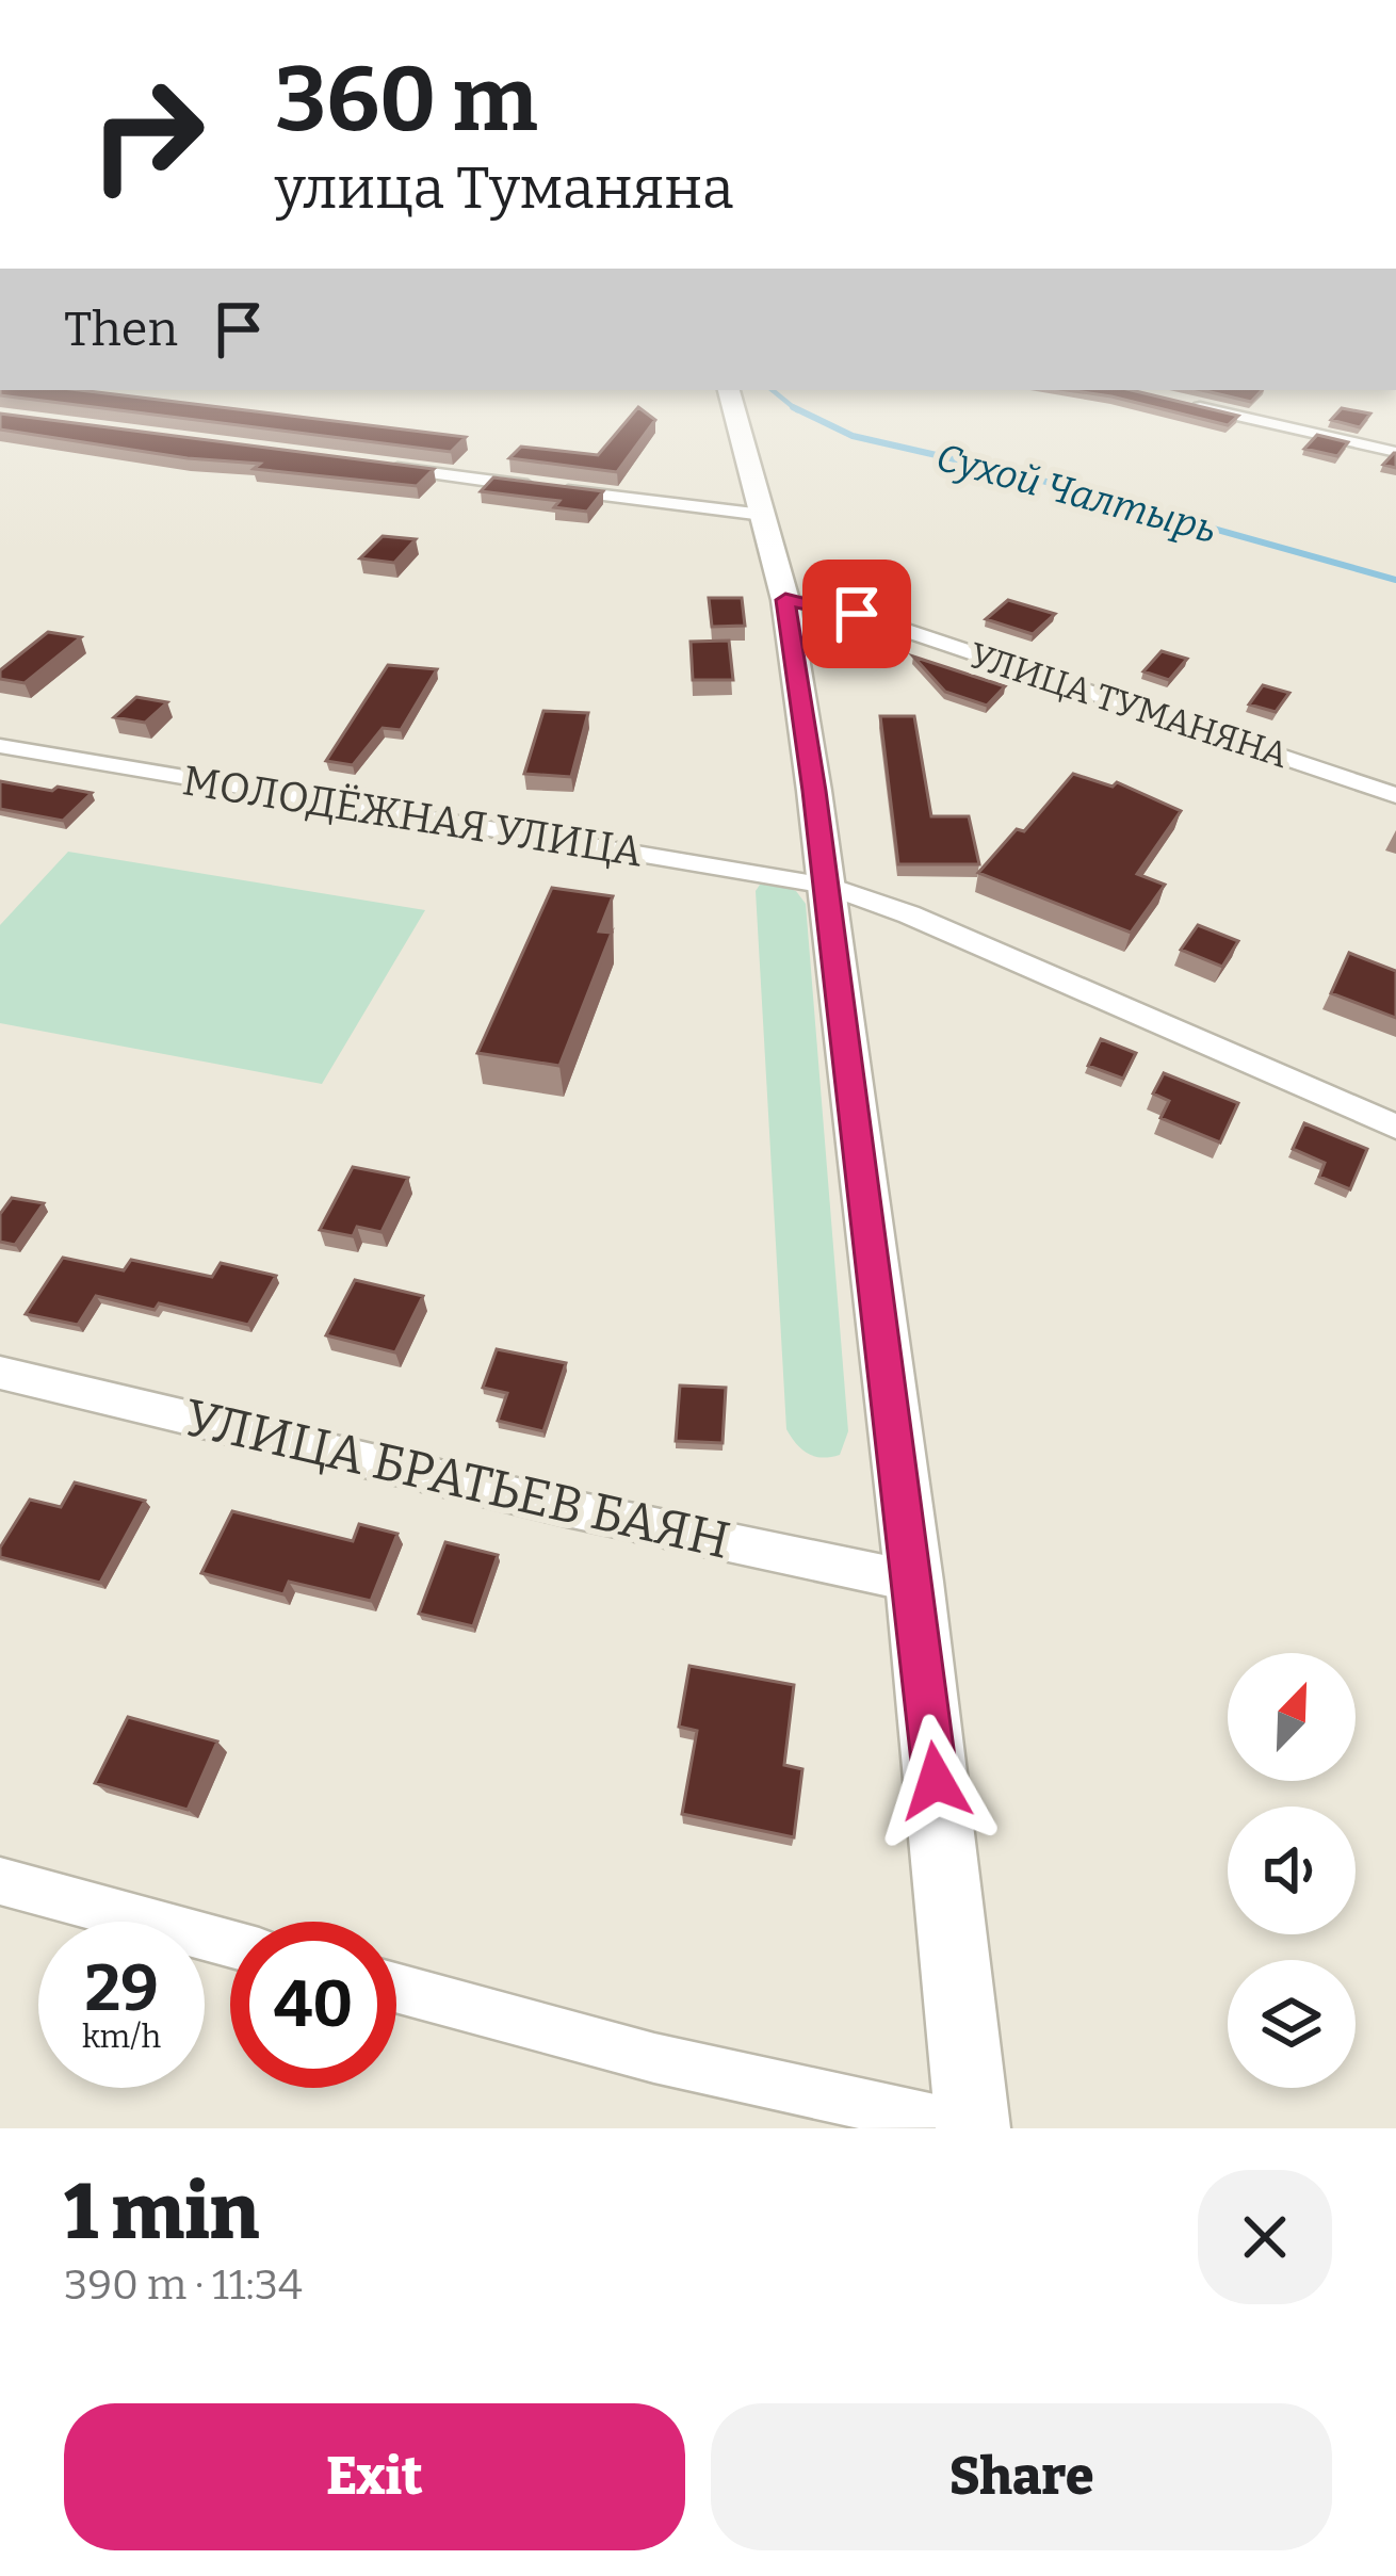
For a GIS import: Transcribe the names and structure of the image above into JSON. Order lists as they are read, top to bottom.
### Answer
{
  "streets": {
    "street": ["УЛИЦА ТУМАНЯНА", "МОЛОДЁЖНАЯ УЛИЦА", "УЛИЦА БРАТЬЕВ БАЯН"]
  },
  "water": ["Сухой Чалтырь"],
  "north": "top right",
  "page": {
    "turn": ["360 m", "улица Туманяна"],
    "then": "Then",
    "speed": "29 km/h",
    "limit": "40",
    "heading": ["1 min", "390 m · 11:34"],
    "buttons": ["Exit", "Share"]
  }
}
